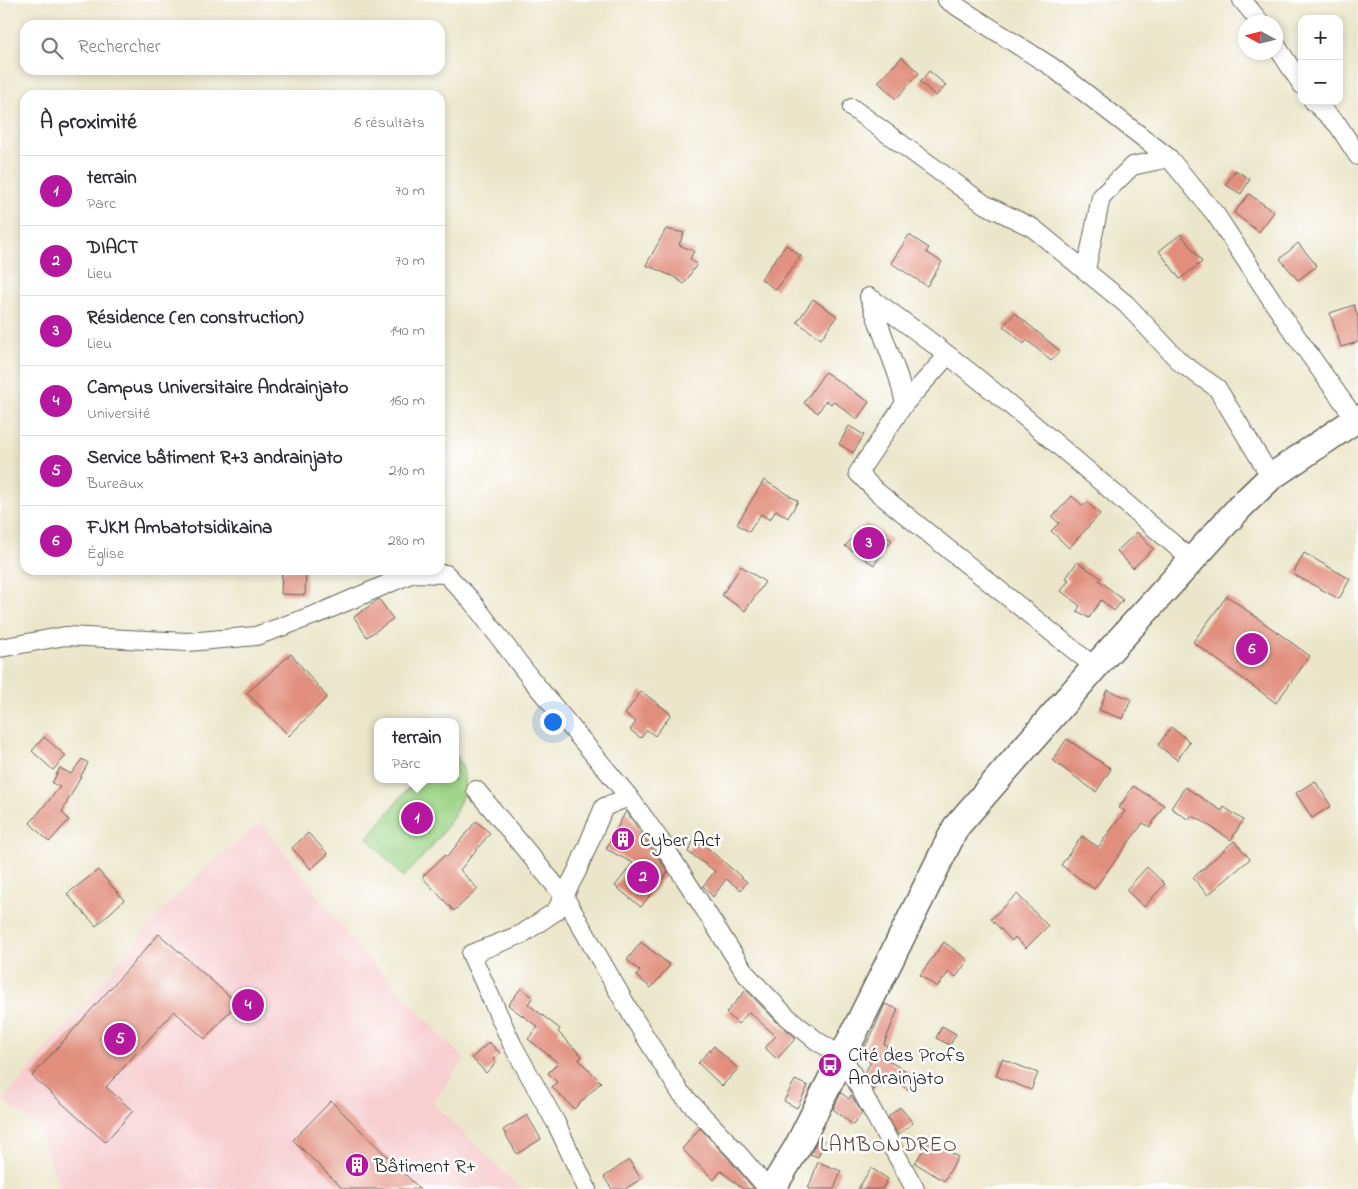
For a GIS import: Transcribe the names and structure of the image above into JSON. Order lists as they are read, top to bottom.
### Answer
{
  "districts": ["LAMBONDREO"],
  "places": {
    "building": ["Cyber Act", "Bâtiment R+"],
    "bus stop": ["Cité des Profs Andrainjato"]
  },
  "north": "left",
  "page": {
    "map_buttons": ["+", "−"],
    "search": "Rechercher",
    "heading": ["À proximité", "6 résultats"],
    "list": [
      {
        "mark": "1",
        "name": "terrain",
        "note": "Parc",
        "value": "70 m"
      },
      {
        "mark": "2",
        "name": "DIACT",
        "note": "Lieu",
        "value": "70 m"
      },
      {
        "mark": "3",
        "name": "Résidence (en construction)",
        "note": "Lieu",
        "value": "140 m"
      },
      {
        "mark": "4",
        "name": "Campus Universitaire Andrainjato",
        "note": "Université",
        "value": "160 m"
      },
      {
        "mark": "5",
        "name": "Service bâtiment R+3 andrainjato",
        "note": "Bureaux",
        "value": "210 m"
      },
      {
        "mark": "6",
        "name": "FJKM Ambatotsidikaina",
        "note": "Église",
        "value": "280 m"
      }
    ],
    "pins": [
      "3",
      "6",
      "1",
      "2",
      "4",
      "5"
    ],
    "popup": ["terrain", "Parc"]
  }
}
